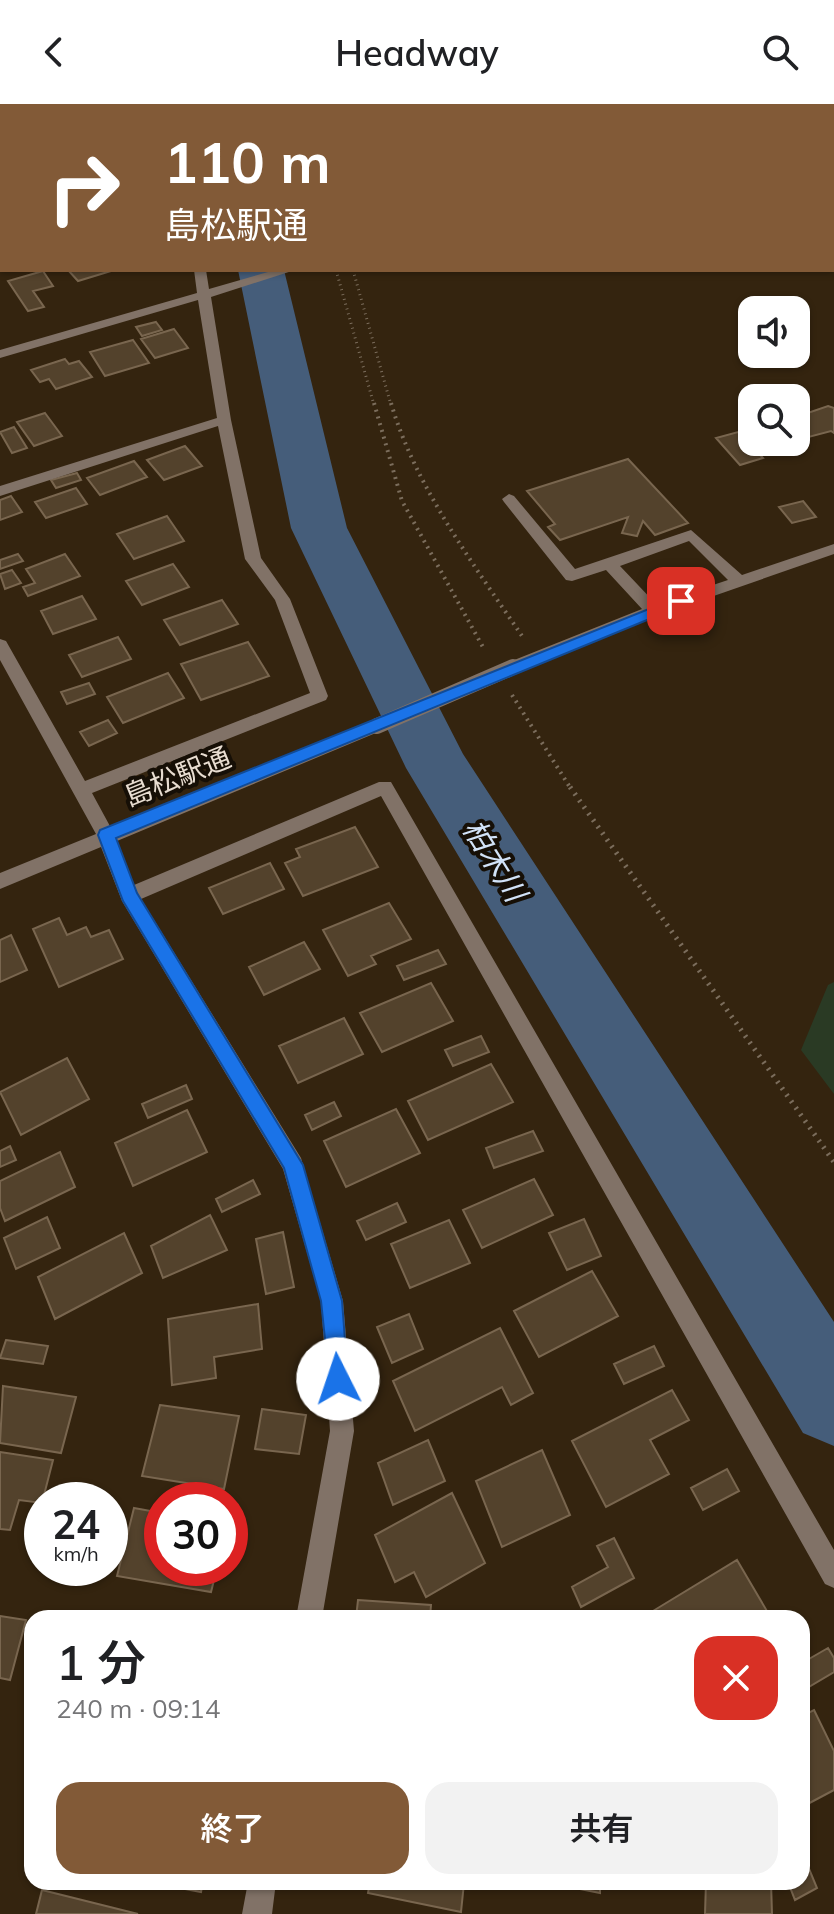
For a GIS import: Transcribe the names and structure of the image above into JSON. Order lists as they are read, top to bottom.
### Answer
{
  "streets": {
    "street": ["島松駅通"]
  },
  "water": ["柏木川"],
  "page": {
    "header": "Headway",
    "turn": ["110 m", "島松駅通"],
    "speed": "24 km/h",
    "limit": "30",
    "heading": ["1 分", "240 m · 09:14"],
    "buttons": ["終了", "共有"]
  }
}
